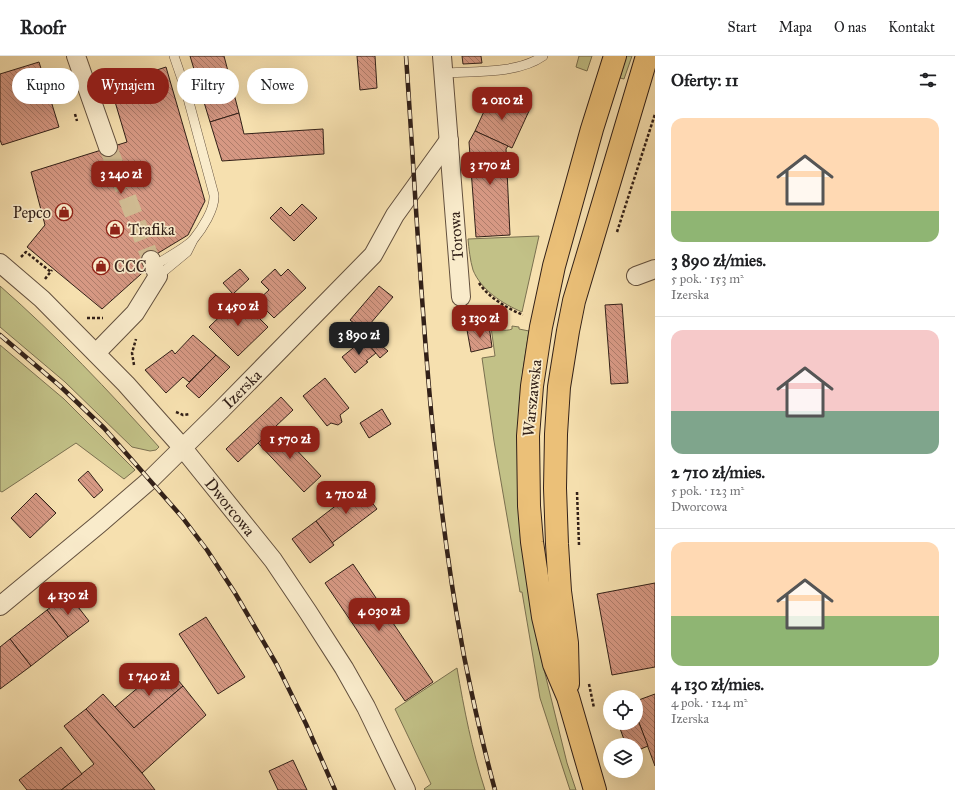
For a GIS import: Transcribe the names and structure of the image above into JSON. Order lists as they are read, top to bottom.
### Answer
{
  "streets": {
    "main road": ["Warszawska"],
    "street": ["Torowa", "Izerska", "Dworcowa"]
  },
  "crossings": [
    ["Torowa", "Izerska"],
    ["Izerska", "Dworcowa"]
  ],
  "places": {
    "shop": ["Pepco", "Trafika", "CCC"]
  },
  "page": {
    "header": "Roofr",
    "nav": [
      "Start",
      "Mapa",
      "O nas",
      "Kontakt"
    ],
    "heading": "Oferty: 11",
    "chip": [
      "Kupno",
      "Wynajem",
      "Filtry",
      "Nowe"
    ],
    "price": [
      "2 010 zł",
      "3 170 zł",
      "3 240 zł",
      "1 450 zł",
      "3 130 zł",
      "3 890 zł",
      "1 570 zł",
      "2 710 zł",
      "4 130 zł",
      "4 030 zł",
      "1 740 zł"
    ],
    "list": [
      {
        "name": "3 890 zł/mies.",
        "note": "5 pok. · 153 m² · Izerska"
      },
      {
        "name": "2 710 zł/mies.",
        "note": "5 pok. · 123 m² · Dworcowa"
      },
      {
        "name": "4 130 zł/mies.",
        "note": "4 pok. · 124 m² · Izerska"
      }
    ]
  }
}
